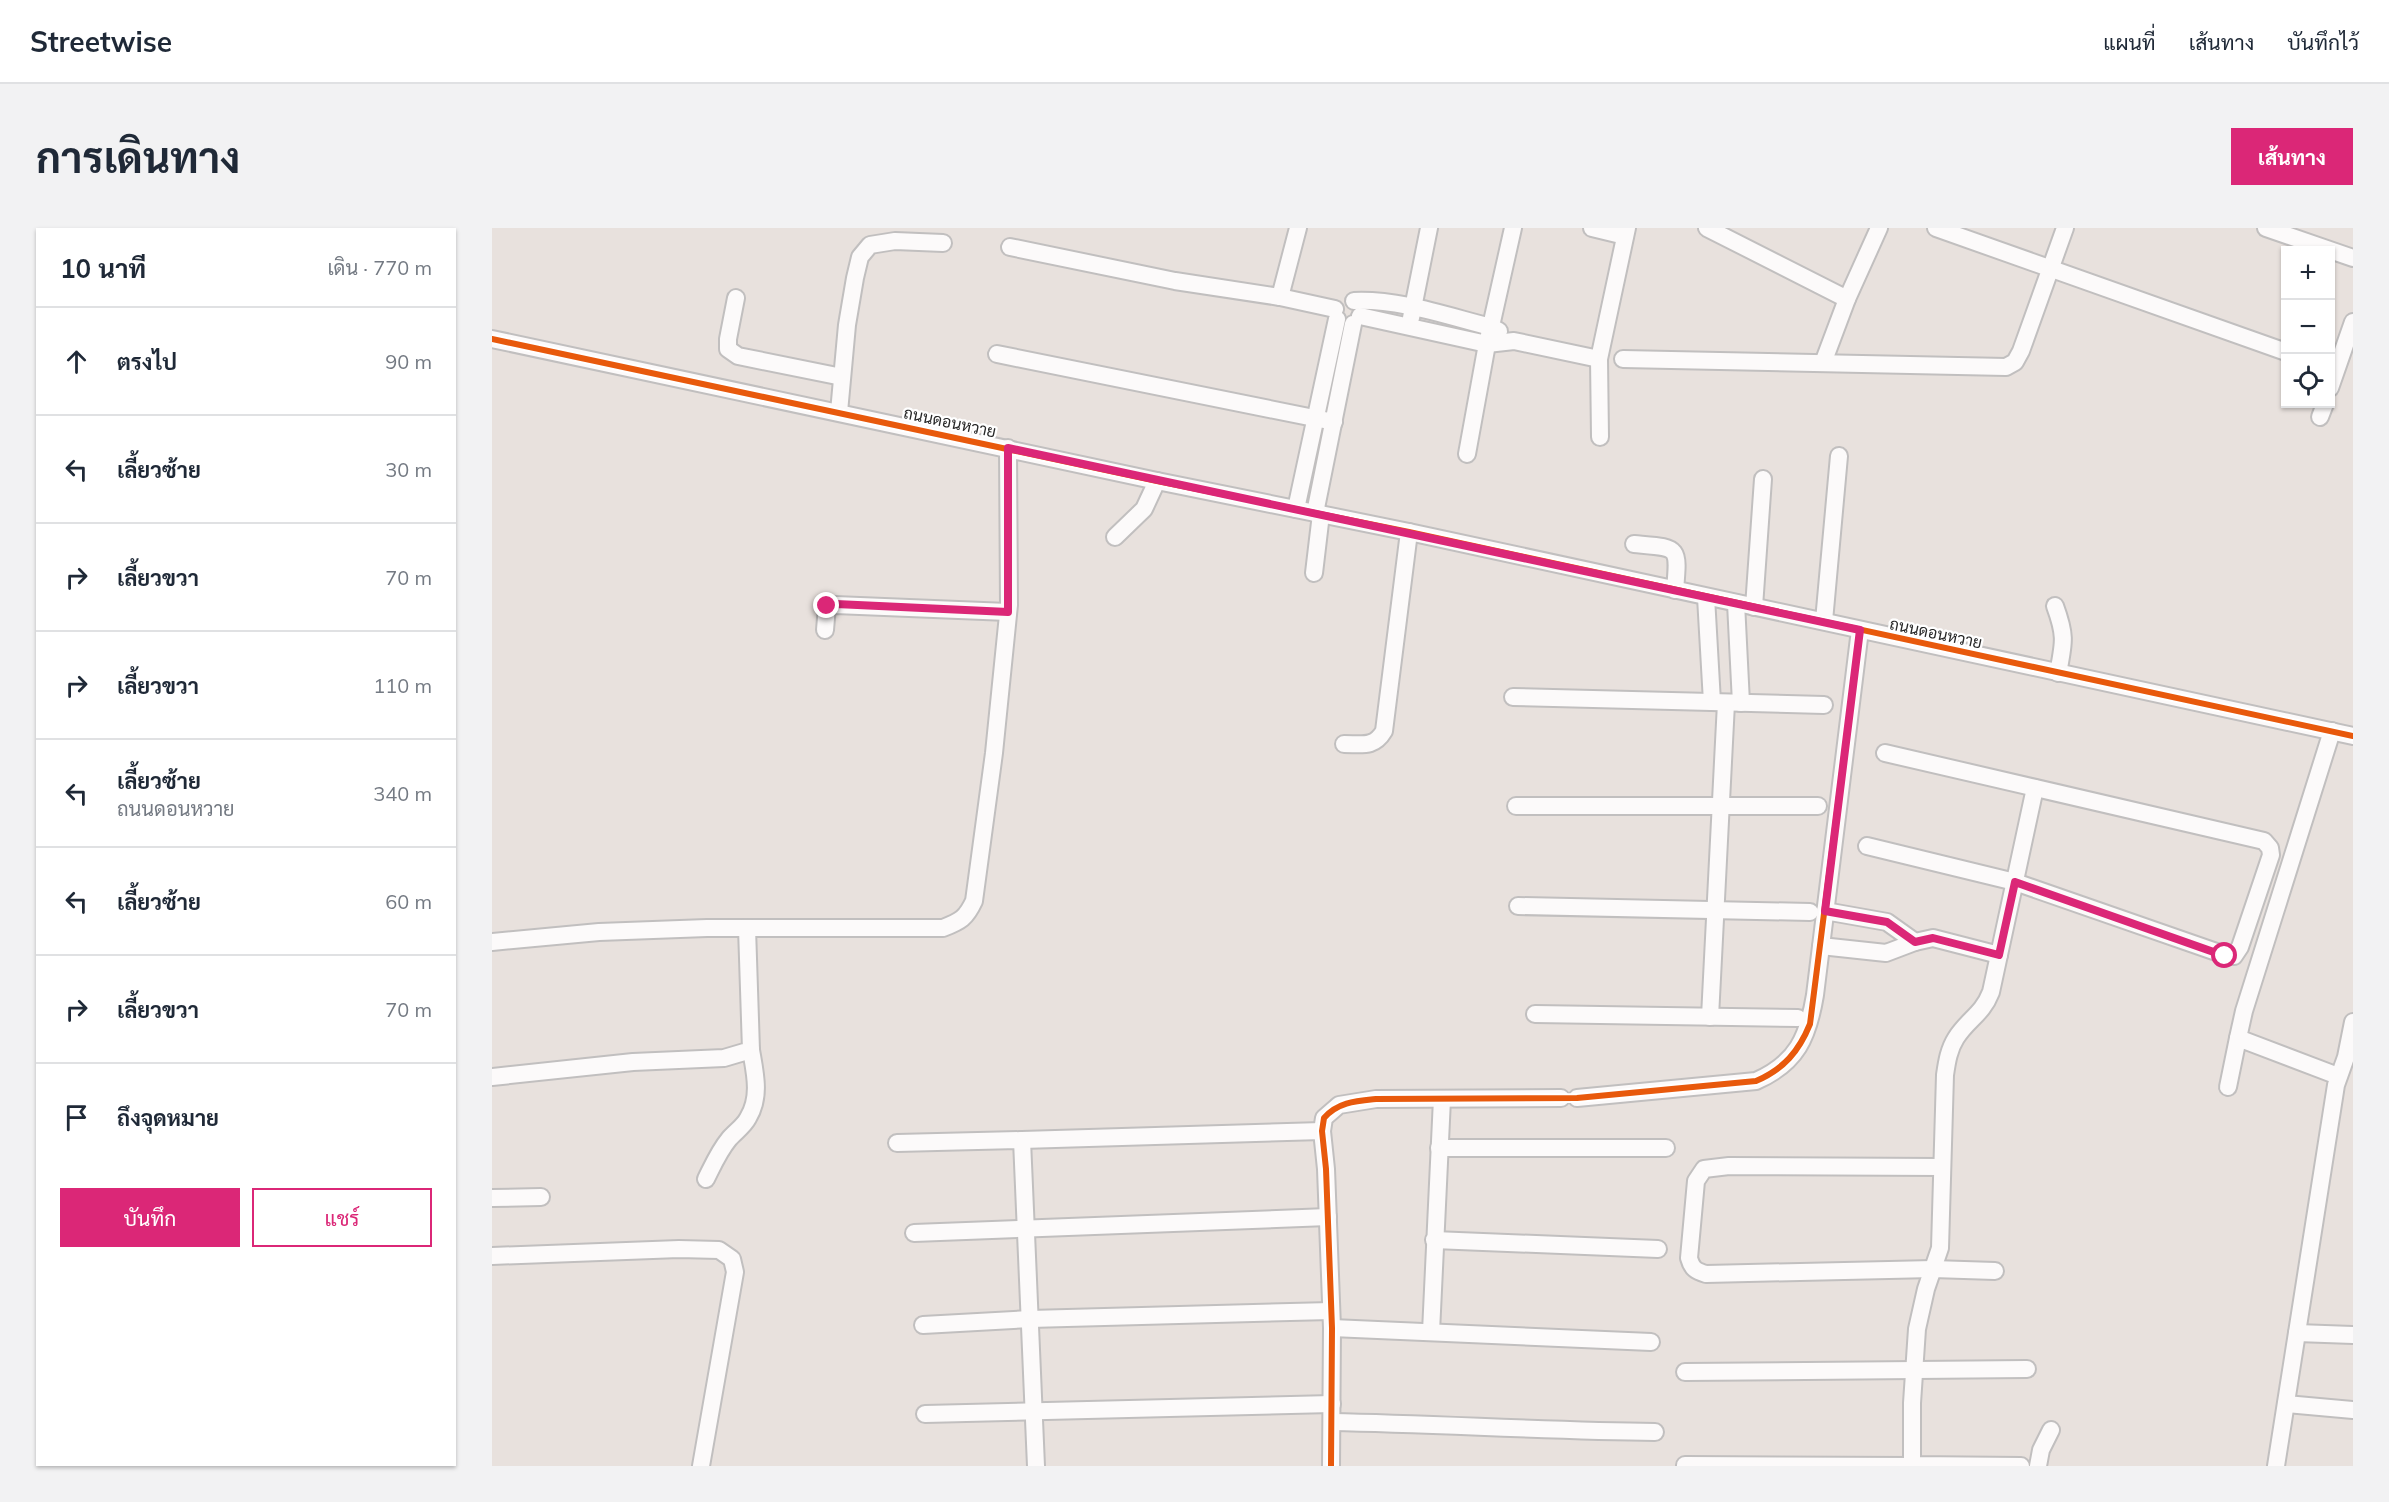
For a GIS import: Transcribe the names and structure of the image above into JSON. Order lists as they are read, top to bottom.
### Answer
{
  "streets": {
    "street": ["ถนนดอนหวาย"]
  },
  "page": {
    "header": "Streetwise",
    "nav": ["แผนที่", "เส้นทาง", "บันทึกไว้"],
    "title": "การเดินทาง",
    "buttons": [
      "เส้นทาง",
      ["บันทึก", "แชร์"]
    ],
    "heading": ["10 นาที", "เดิน · 770 m"],
    "map_buttons": ["+", "−"],
    "list": [
      ["ตรงไป", "90 m"],
      ["เลี้ยวซ้าย", "30 m"],
      ["เลี้ยวขวา", "70 m"],
      ["เลี้ยวขวา", "110 m"],
      ["เลี้ยวซ้าย", "ถนนดอนหวาย", "340 m"],
      ["เลี้ยวซ้าย", "60 m"],
      ["เลี้ยวขวา", "70 m"],
      "ถึงจุดหมาย"
    ]
  }
}
